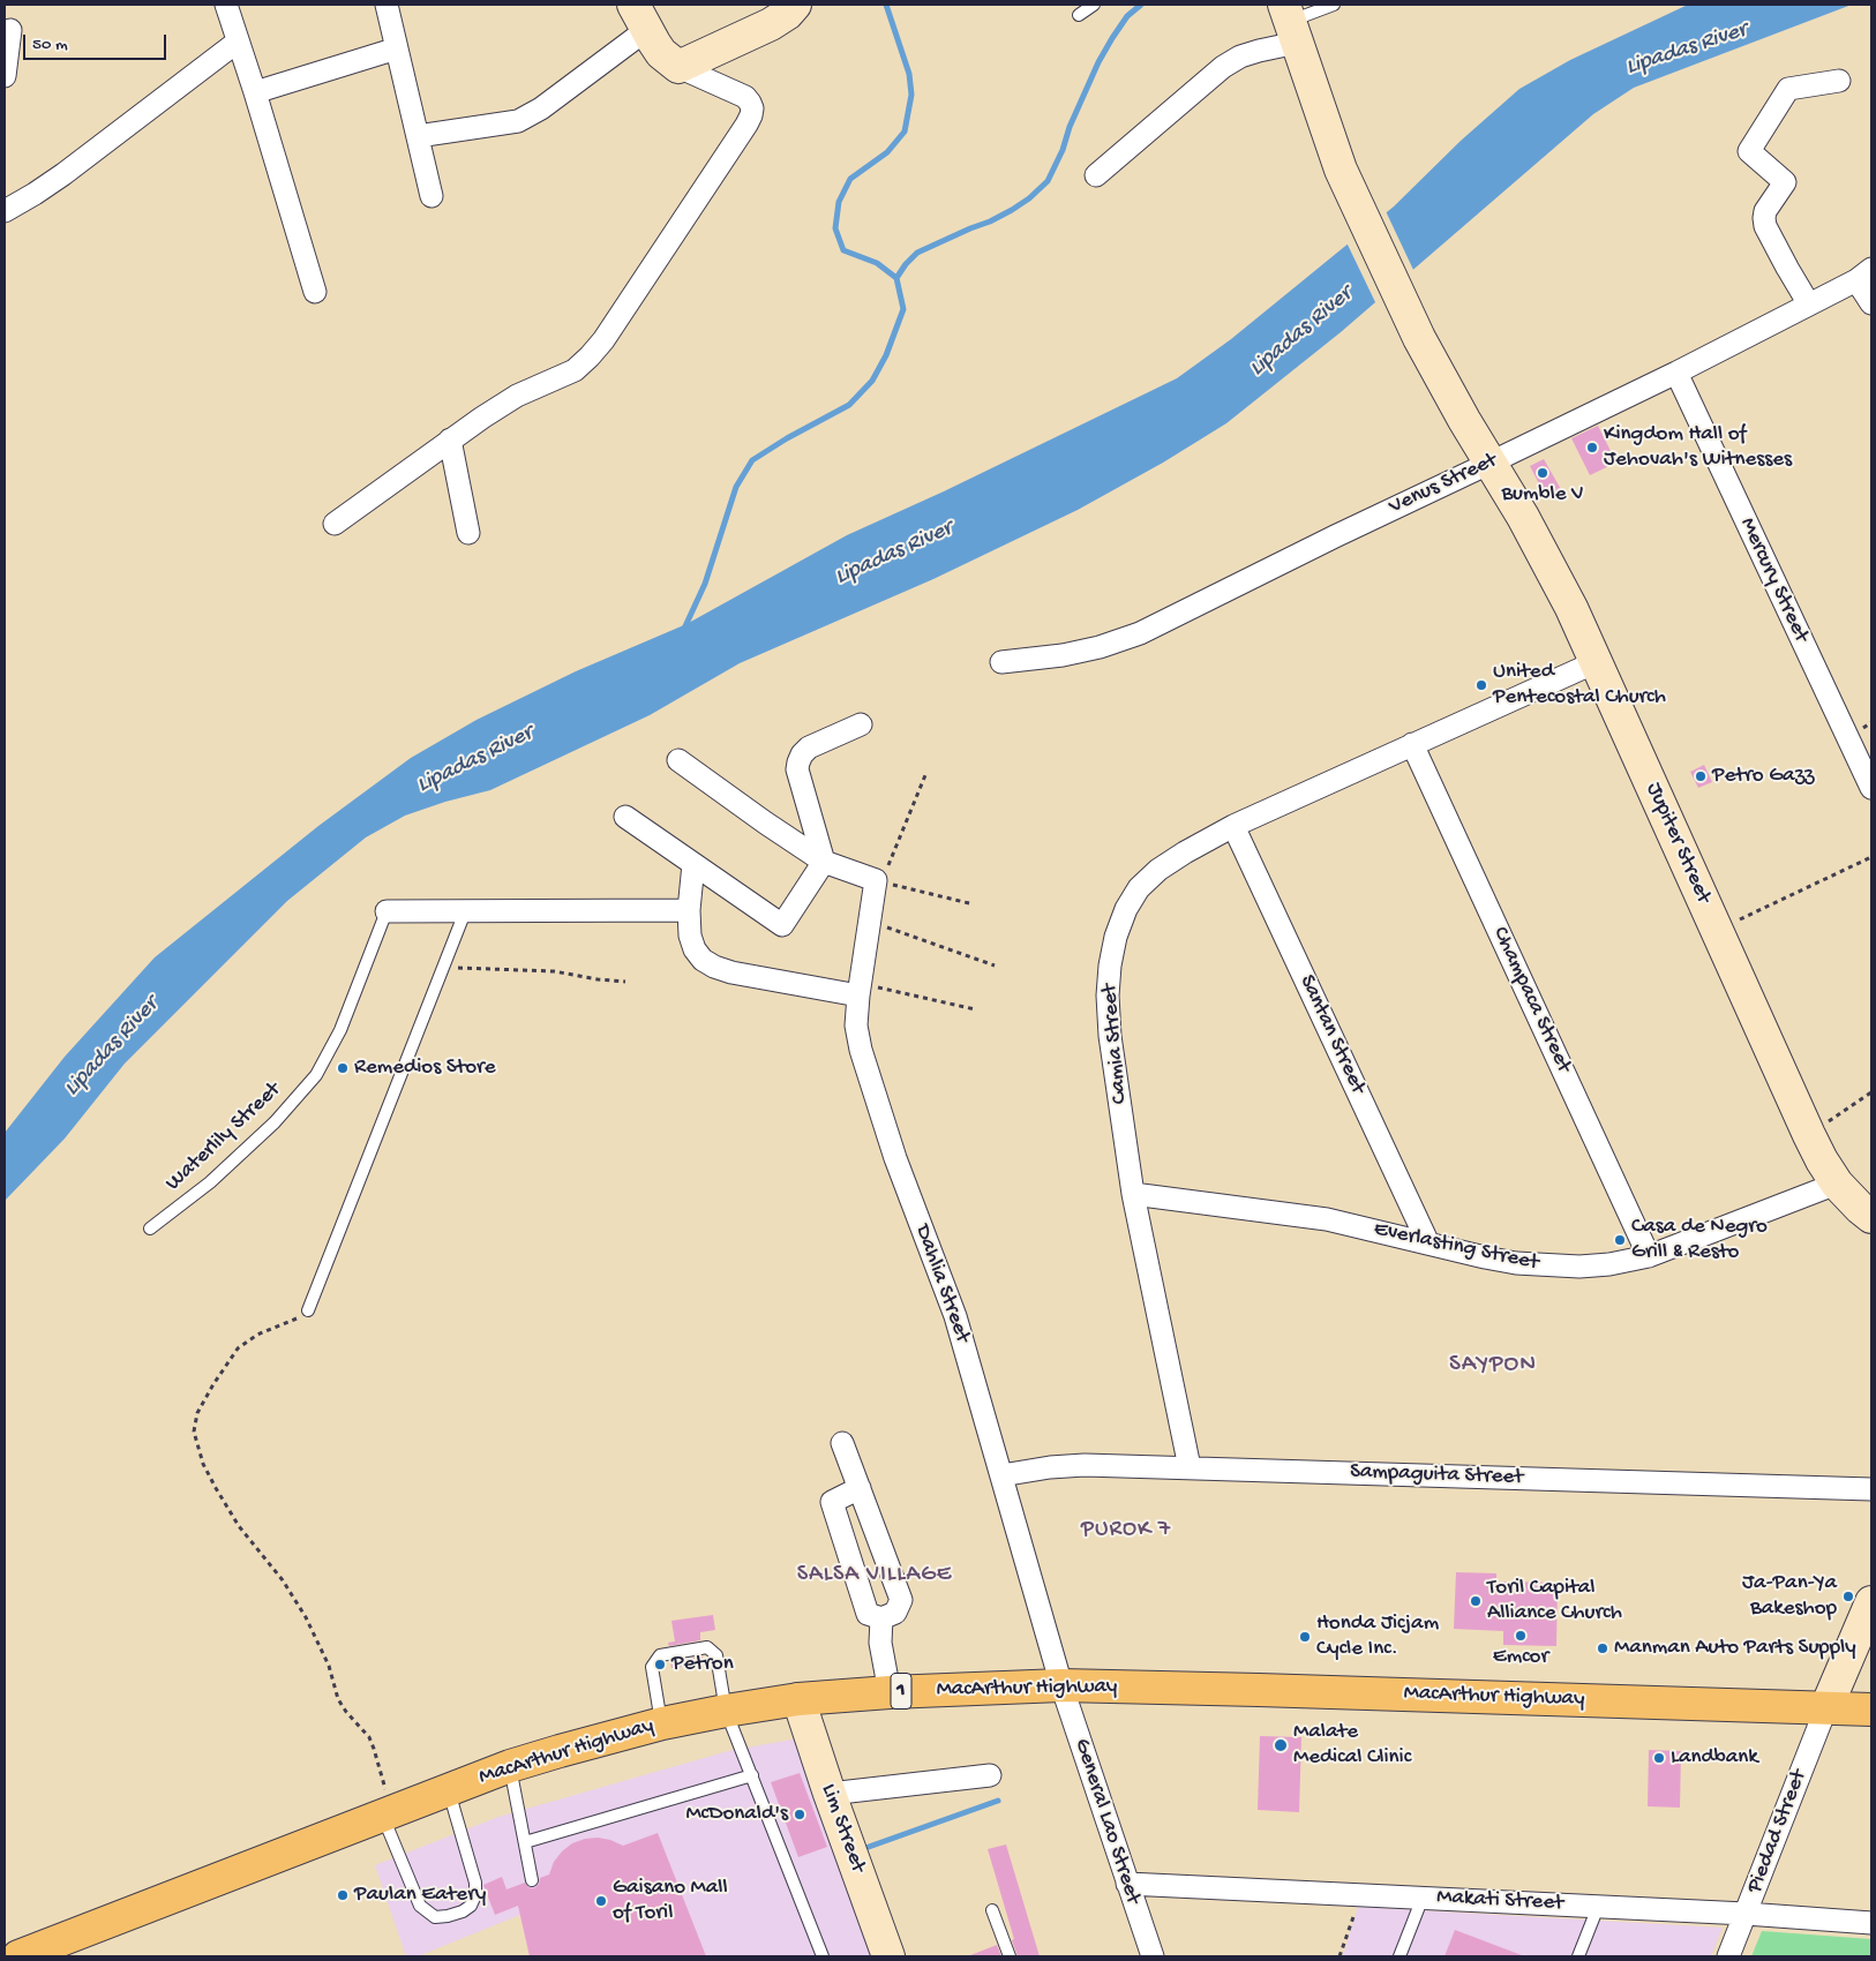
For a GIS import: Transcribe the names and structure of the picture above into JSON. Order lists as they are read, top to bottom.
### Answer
{
  "streets": {
    "highway": ["MacArthur Highway", "1"],
    "main road": ["Jupiter Street", "Lim Street"],
    "street": [
      "Venus Street",
      "Mercury Street",
      "Champaca Street",
      "Santan Street",
      "Camia Street",
      "Everlasting Street",
      "Dahlia Street",
      "Sampaguita Street",
      "General Lao Street",
      "Piedad Street",
      "Makati Street"
    ],
    "lane": ["Waterlily Street"]
  },
  "crossings": [
    ["Venus Street", "Mercury Street"],
    ["Venus Street", "Jupiter Street"],
    ["Jupiter Street", "Camia Street"],
    ["Jupiter Street", "Everlasting Street"],
    ["Champaca Street", "Camia Street"],
    ["Champaca Street", "Everlasting Street"],
    ["Santan Street", "Camia Street"],
    ["Santan Street", "Everlasting Street"],
    ["Camia Street", "Everlasting Street"],
    ["Camia Street", "Sampaguita Street"],
    ["Dahlia Street", "Sampaguita Street"],
    ["Dahlia Street", "MacArthur Highway"],
    ["Dahlia Street", "General Lao Street"],
    ["MacArthur Highway", "General Lao Street"],
    ["MacArthur Highway", "Lim Street"],
    ["MacArthur Highway", "Piedad Street"],
    ["General Lao Street", "Makati Street"],
    ["Piedad Street", "Makati Street"]
  ],
  "districts": ["SAYPON", "PUROK 7", "SALSA VILLAGE"],
  "water": ["Lipadas River"],
  "places": [
    "Kingdom Hall of Jehovah's Witnesses",
    "Bumble V",
    "United Pentecostal Church",
    "Petro Gazz",
    "Remedios Store",
    "Casa de Negro Grill & Resto",
    "Ja-Pan-Ya Bakeshop",
    "Toril Capital Alliance Church",
    "Emcor",
    "Honda Jicjam Cycle Inc.",
    "Manman Auto Parts Supply",
    "Petron",
    "Malate Medical Clinic",
    "Landbank",
    "McDonald's",
    "Paulan Eatery",
    "Gaisano Mall of Toril"
  ],
  "scale_bar": "50 m"
}
